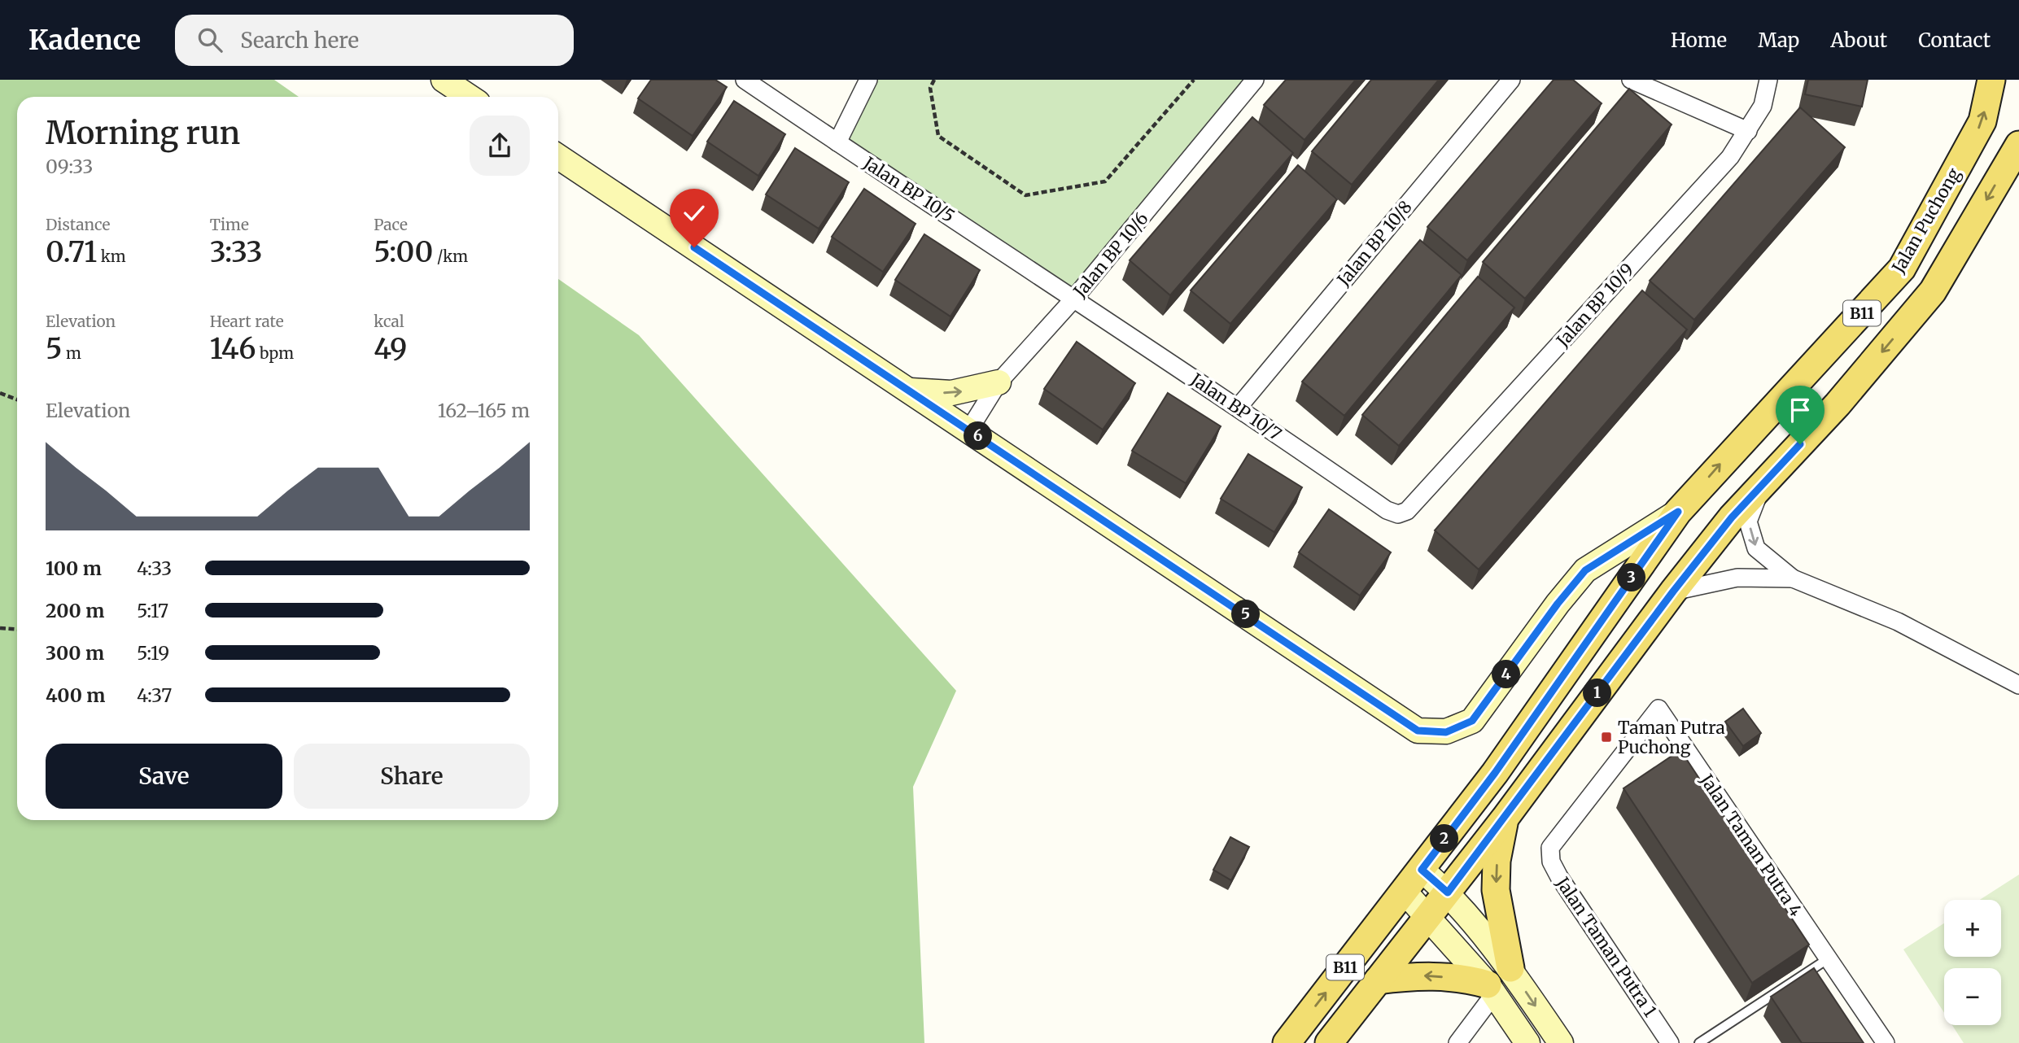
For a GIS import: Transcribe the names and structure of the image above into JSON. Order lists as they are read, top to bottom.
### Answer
{
  "streets": {
    "main road": ["Jalan Puchong", "B11"],
    "street": [
      "Jalan BP 10/5",
      "Jalan BP 10/8",
      "Jalan BP 10/6",
      "Jalan BP 10/9",
      "Jalan BP 10/7",
      "Jalan Taman Putra 4",
      "Jalan Taman Putra 1"
    ]
  },
  "crossings": [
    ["Jalan BP 10/5", "Jalan BP 10/6"],
    ["Jalan BP 10/5", "Jalan BP 10/7"],
    ["Jalan BP 10/8", "Jalan BP 10/7"],
    ["Jalan BP 10/6", "Jalan BP 10/7"],
    ["Jalan BP 10/9", "Jalan BP 10/7"],
    ["Jalan Taman Putra 4", "Jalan Taman Putra 1"]
  ],
  "places": {
    "transit": ["Taman Putra Puchong"]
  },
  "page": {
    "header": "Kadence",
    "search": "Search here",
    "nav": [
      "Home",
      "Map",
      "About",
      "Contact"
    ],
    "heading": ["Morning run", "09:33"],
    "stats": [
      ["Distance", "0.71 km"],
      ["Time", "3:33"],
      ["Pace", "5:00 /km"],
      ["Elevation", "5 m"],
      ["Heart rate", "146 bpm"],
      ["kcal", "49"]
    ],
    "chart": ["Elevation", "162–165 m"],
    "pins": [
      "6",
      "3",
      "5",
      "4",
      "1",
      "2"
    ],
    "list": [
      {
        "name": "100 m",
        "note": "4:33"
      },
      {
        "name": "200 m",
        "note": "5:17"
      },
      {
        "name": "300 m",
        "note": "5:19"
      },
      {
        "name": "400 m",
        "note": "4:37"
      }
    ],
    "buttons": ["Save", "Share"],
    "map_buttons": ["+", "−"]
  }
}
